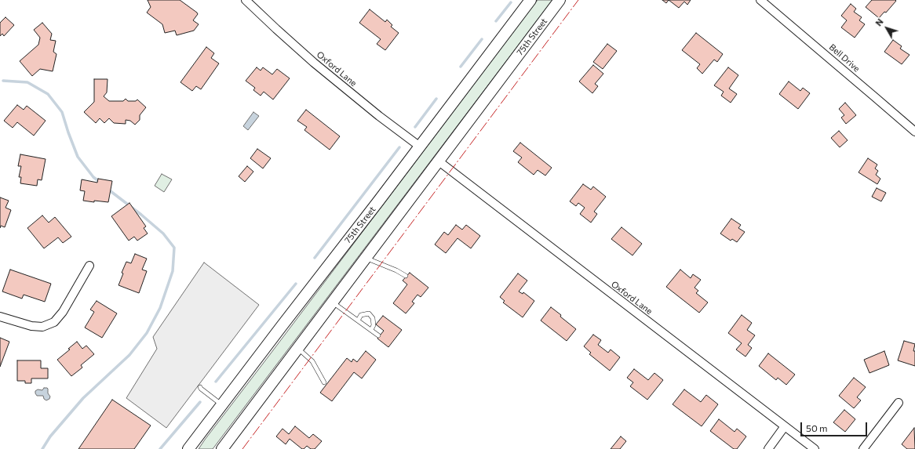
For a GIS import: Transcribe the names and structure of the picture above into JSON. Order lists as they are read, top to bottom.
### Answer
{
  "streets": {
    "main road": ["75th Street"],
    "street": ["Bell Drive", "Oxford Lane"]
  },
  "crossings": [
    ["75th Street", "Oxford Lane"]
  ],
  "scale_bar": "50 m",
  "north": "top left"
}
